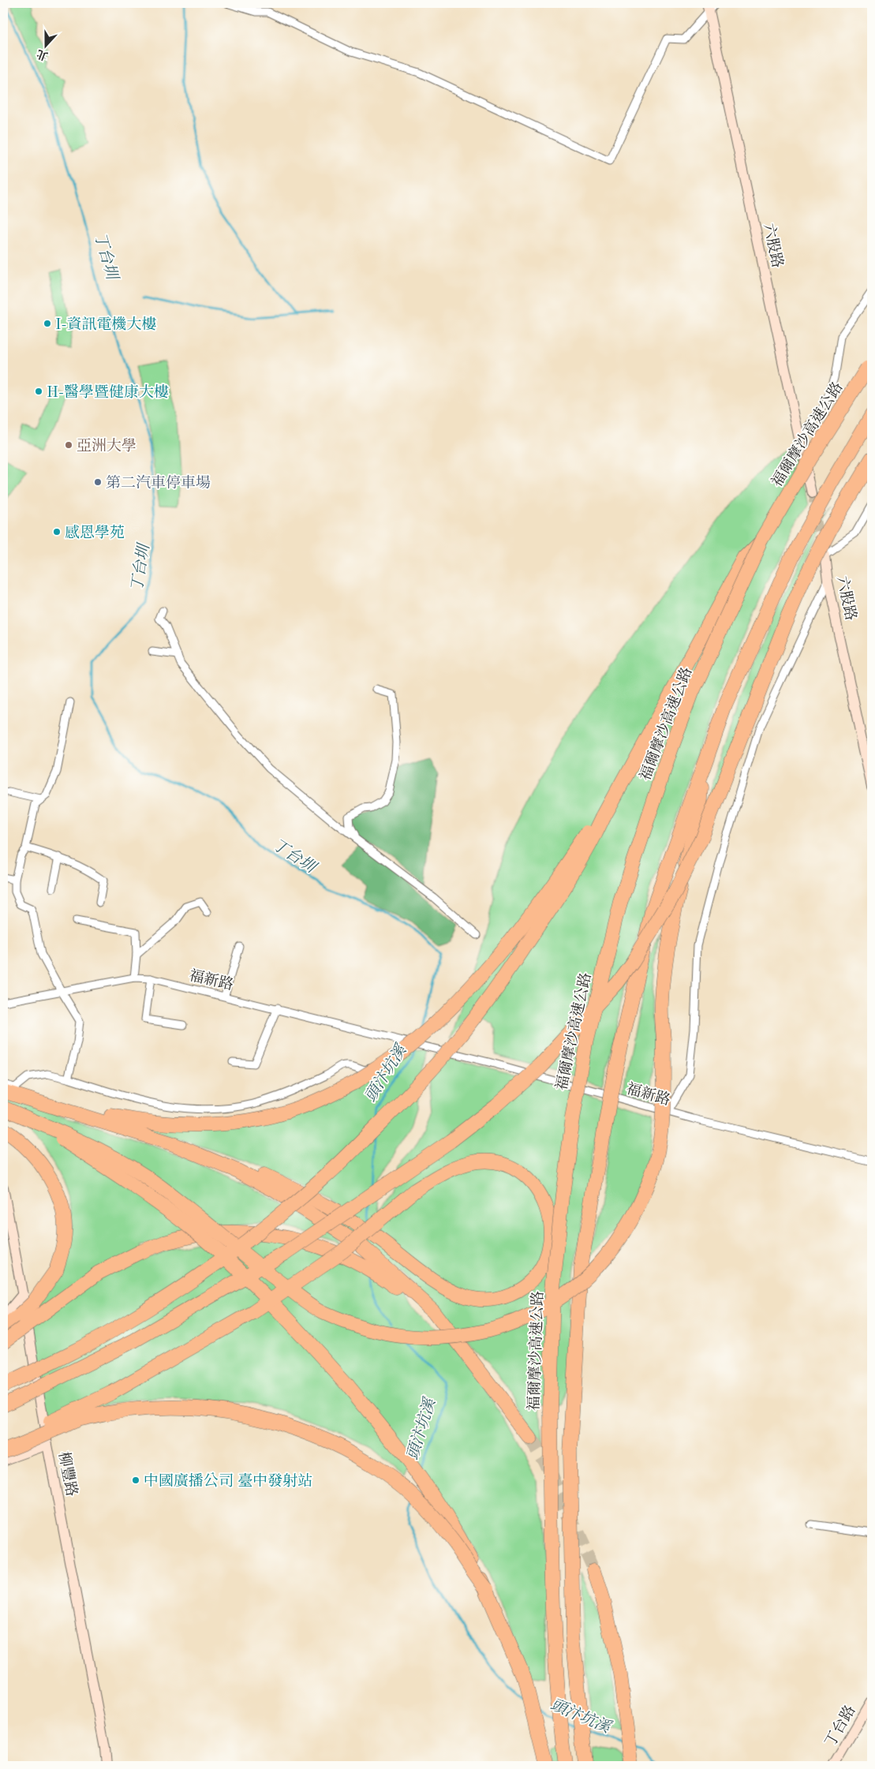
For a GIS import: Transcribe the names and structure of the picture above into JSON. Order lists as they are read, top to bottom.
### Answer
{
  "streets": {
    "highway": ["福爾摩沙高速公路"],
    "street": [
      "六股路",
      "福新路",
      "柳豐路",
      "丁台路"
    ]
  },
  "water": ["丁台圳", "頭汴坑溪"],
  "places": [
    "I-資訊電機大樓",
    "H-醫學暨健康大樓",
    "亞洲大學",
    "第二汽車停車場",
    "感恩學苑",
    "中國廣播公司 臺中發射站"
  ],
  "north": "bottom"
}
